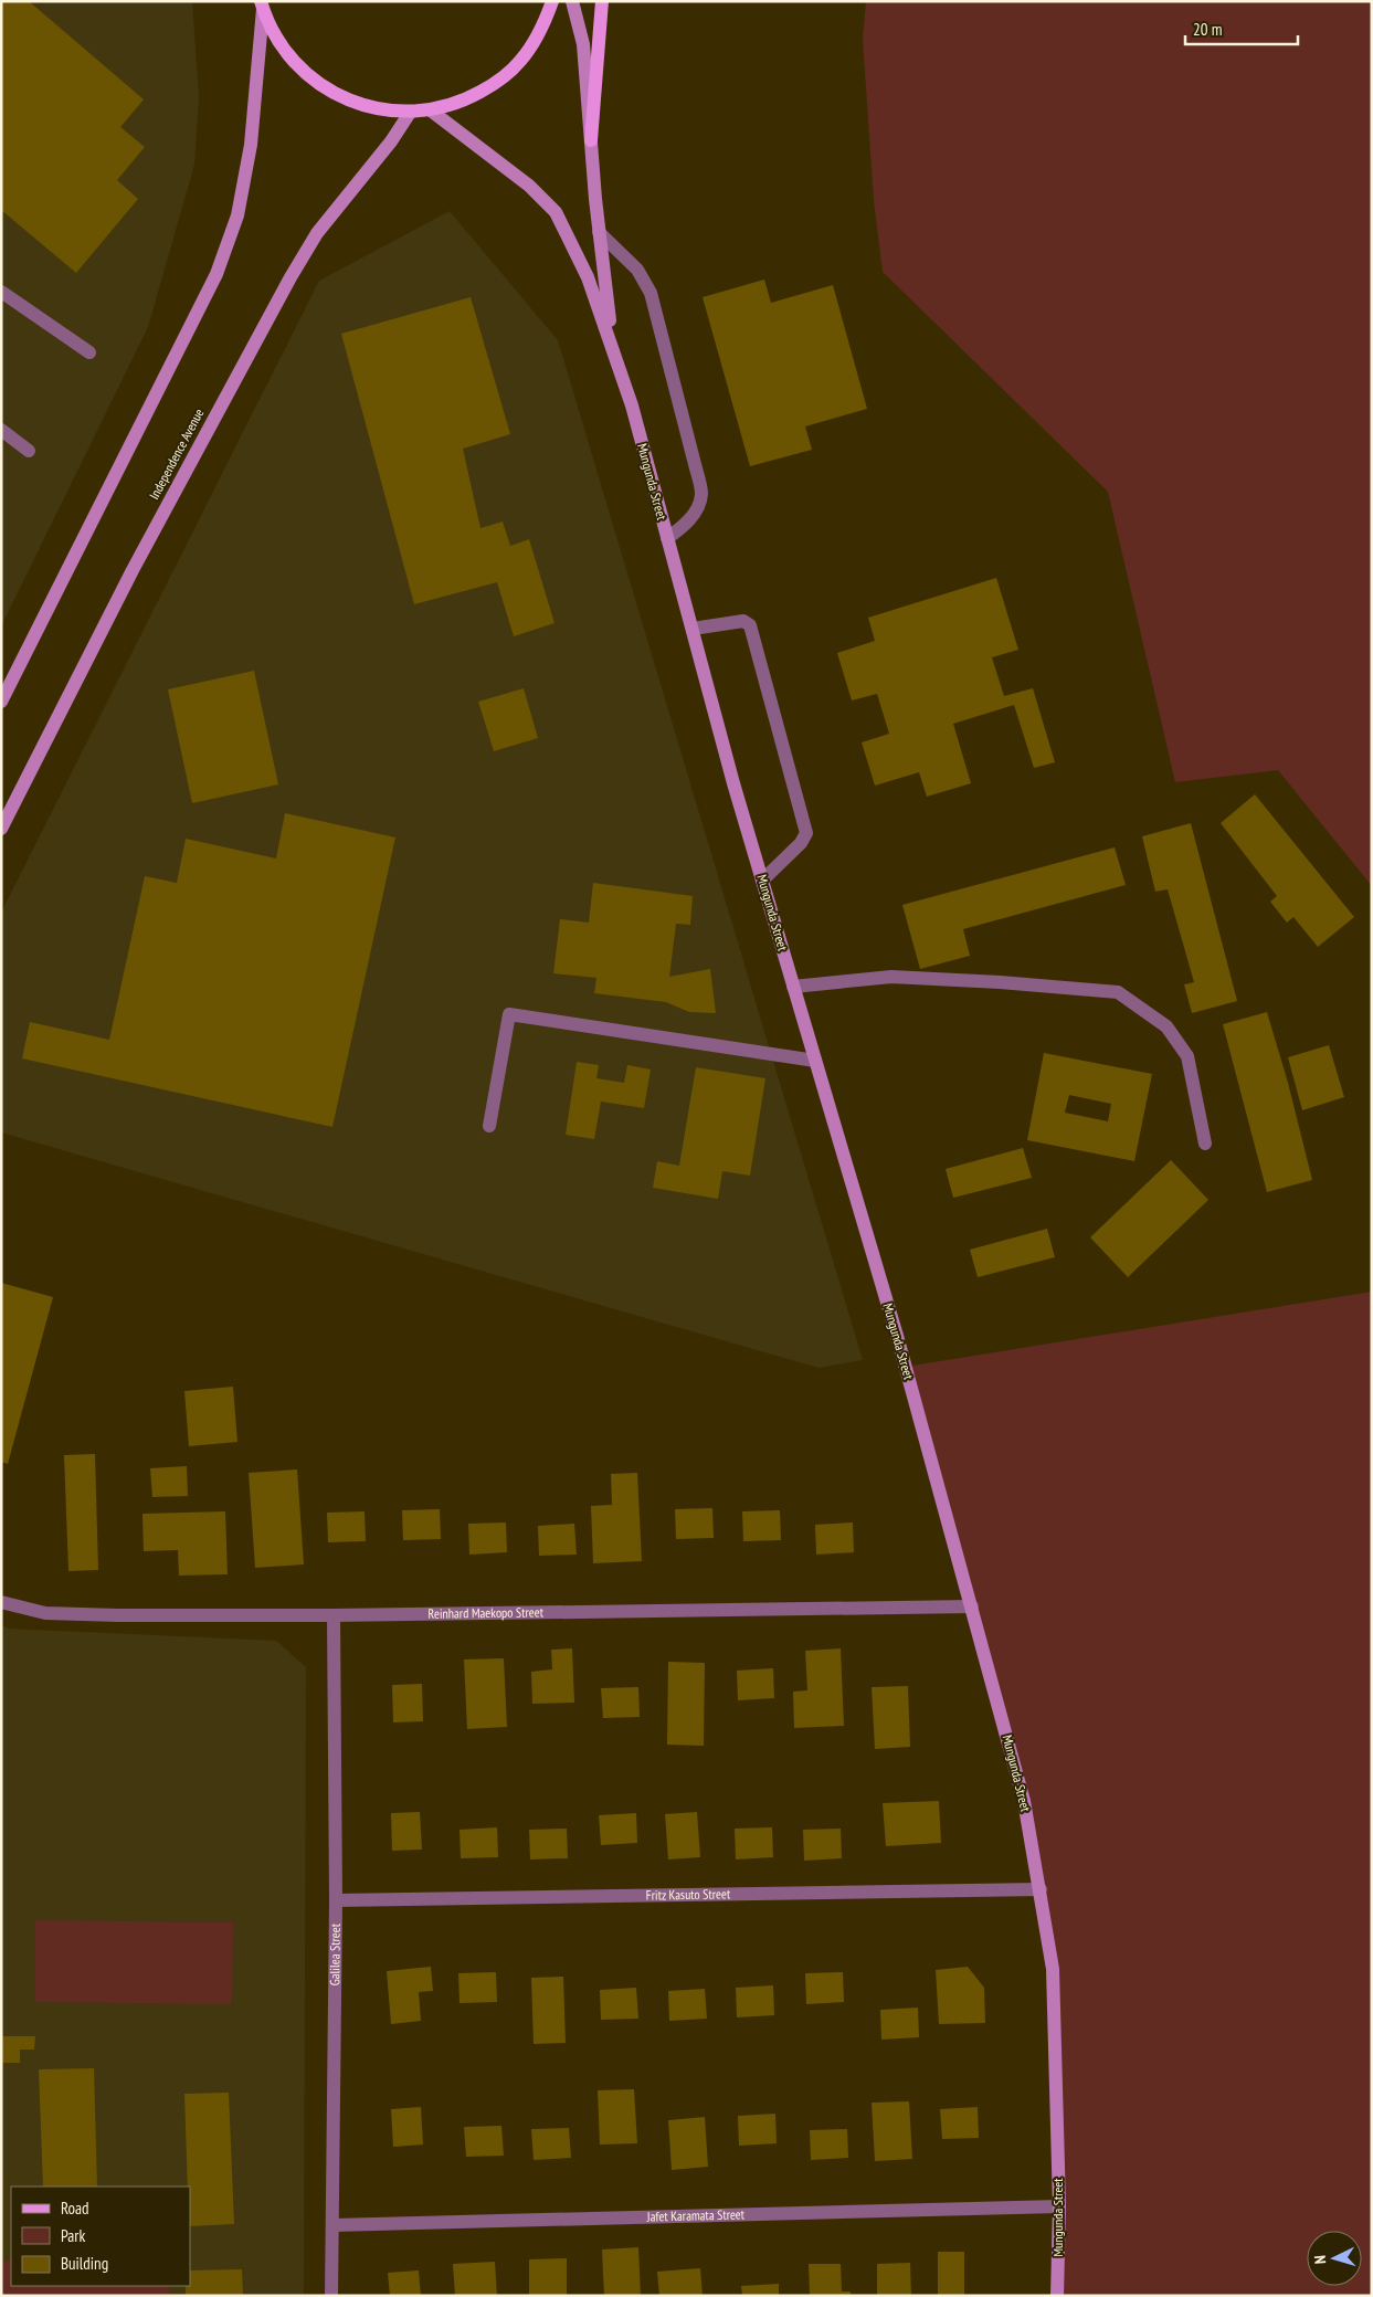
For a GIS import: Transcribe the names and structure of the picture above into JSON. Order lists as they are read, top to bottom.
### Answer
{
  "streets": {
    "street": [
      "Independence Avenue",
      "Mungunda Street",
      "Reinhard Maekopo Street",
      "Fritz Kasuto Street",
      "Galilea Street",
      "Jafet Karamata Street"
    ]
  },
  "crossings": [
    ["Mungunda Street", "Reinhard Maekopo Street"],
    ["Mungunda Street", "Fritz Kasuto Street"],
    ["Mungunda Street", "Jafet Karamata Street"],
    ["Reinhard Maekopo Street", "Galilea Street"],
    ["Fritz Kasuto Street", "Galilea Street"],
    ["Galilea Street", "Jafet Karamata Street"]
  ],
  "legend": ["Road", "Park", "Building"],
  "scale_bar": "20 m",
  "north": "left"
}
